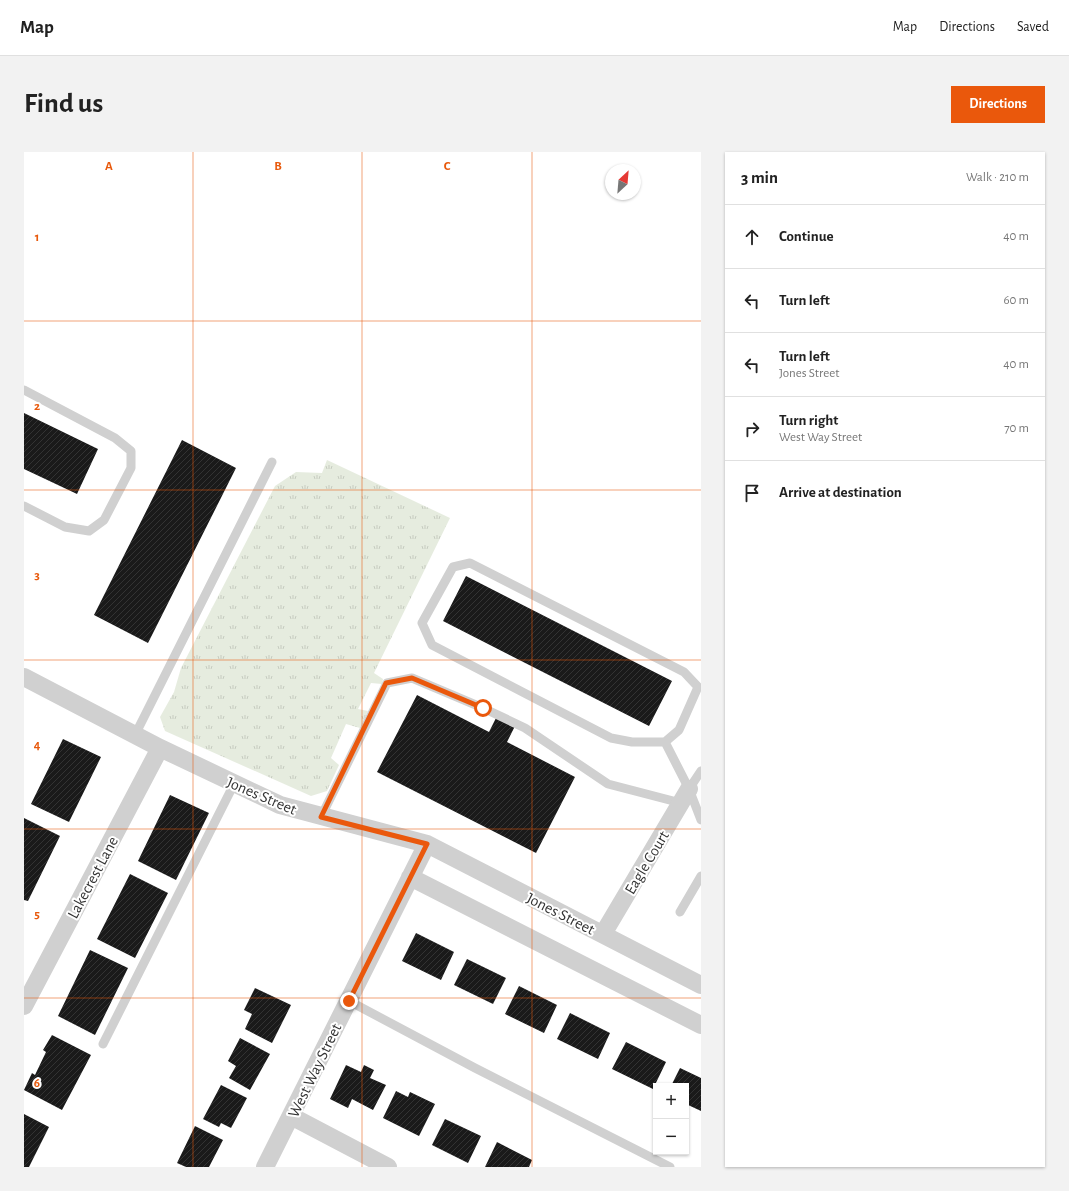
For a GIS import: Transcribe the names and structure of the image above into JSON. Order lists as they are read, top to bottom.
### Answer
{
  "streets": {
    "street": [
      "Jones Street",
      "Eagle Court",
      "Lakecrest Lane",
      "West Way Street"
    ]
  },
  "crossings": [
    ["Jones Street", "Eagle Court"],
    ["Jones Street", "Lakecrest Lane"],
    ["Jones Street", "West Way Street"]
  ],
  "north": "top right",
  "page": {
    "header": "Map",
    "nav": ["Map", "Directions", "Saved"],
    "buttons": "Directions",
    "title": "Find us",
    "heading": ["3 min", "Walk · 210 m"],
    "list": [
      ["Continue", "40 m"],
      ["Turn left", "60 m"],
      ["Turn left", "Jones Street", "40 m"],
      ["Turn right", "West Way Street", "70 m"],
      "Arrive at destination"
    ],
    "map_buttons": ["+", "−"]
  },
  "grid": {
    "columns": ["A", "B", "C"],
    "rows": [
      "1",
      "2",
      "3",
      "4",
      "5",
      "6"
    ]
  }
}
